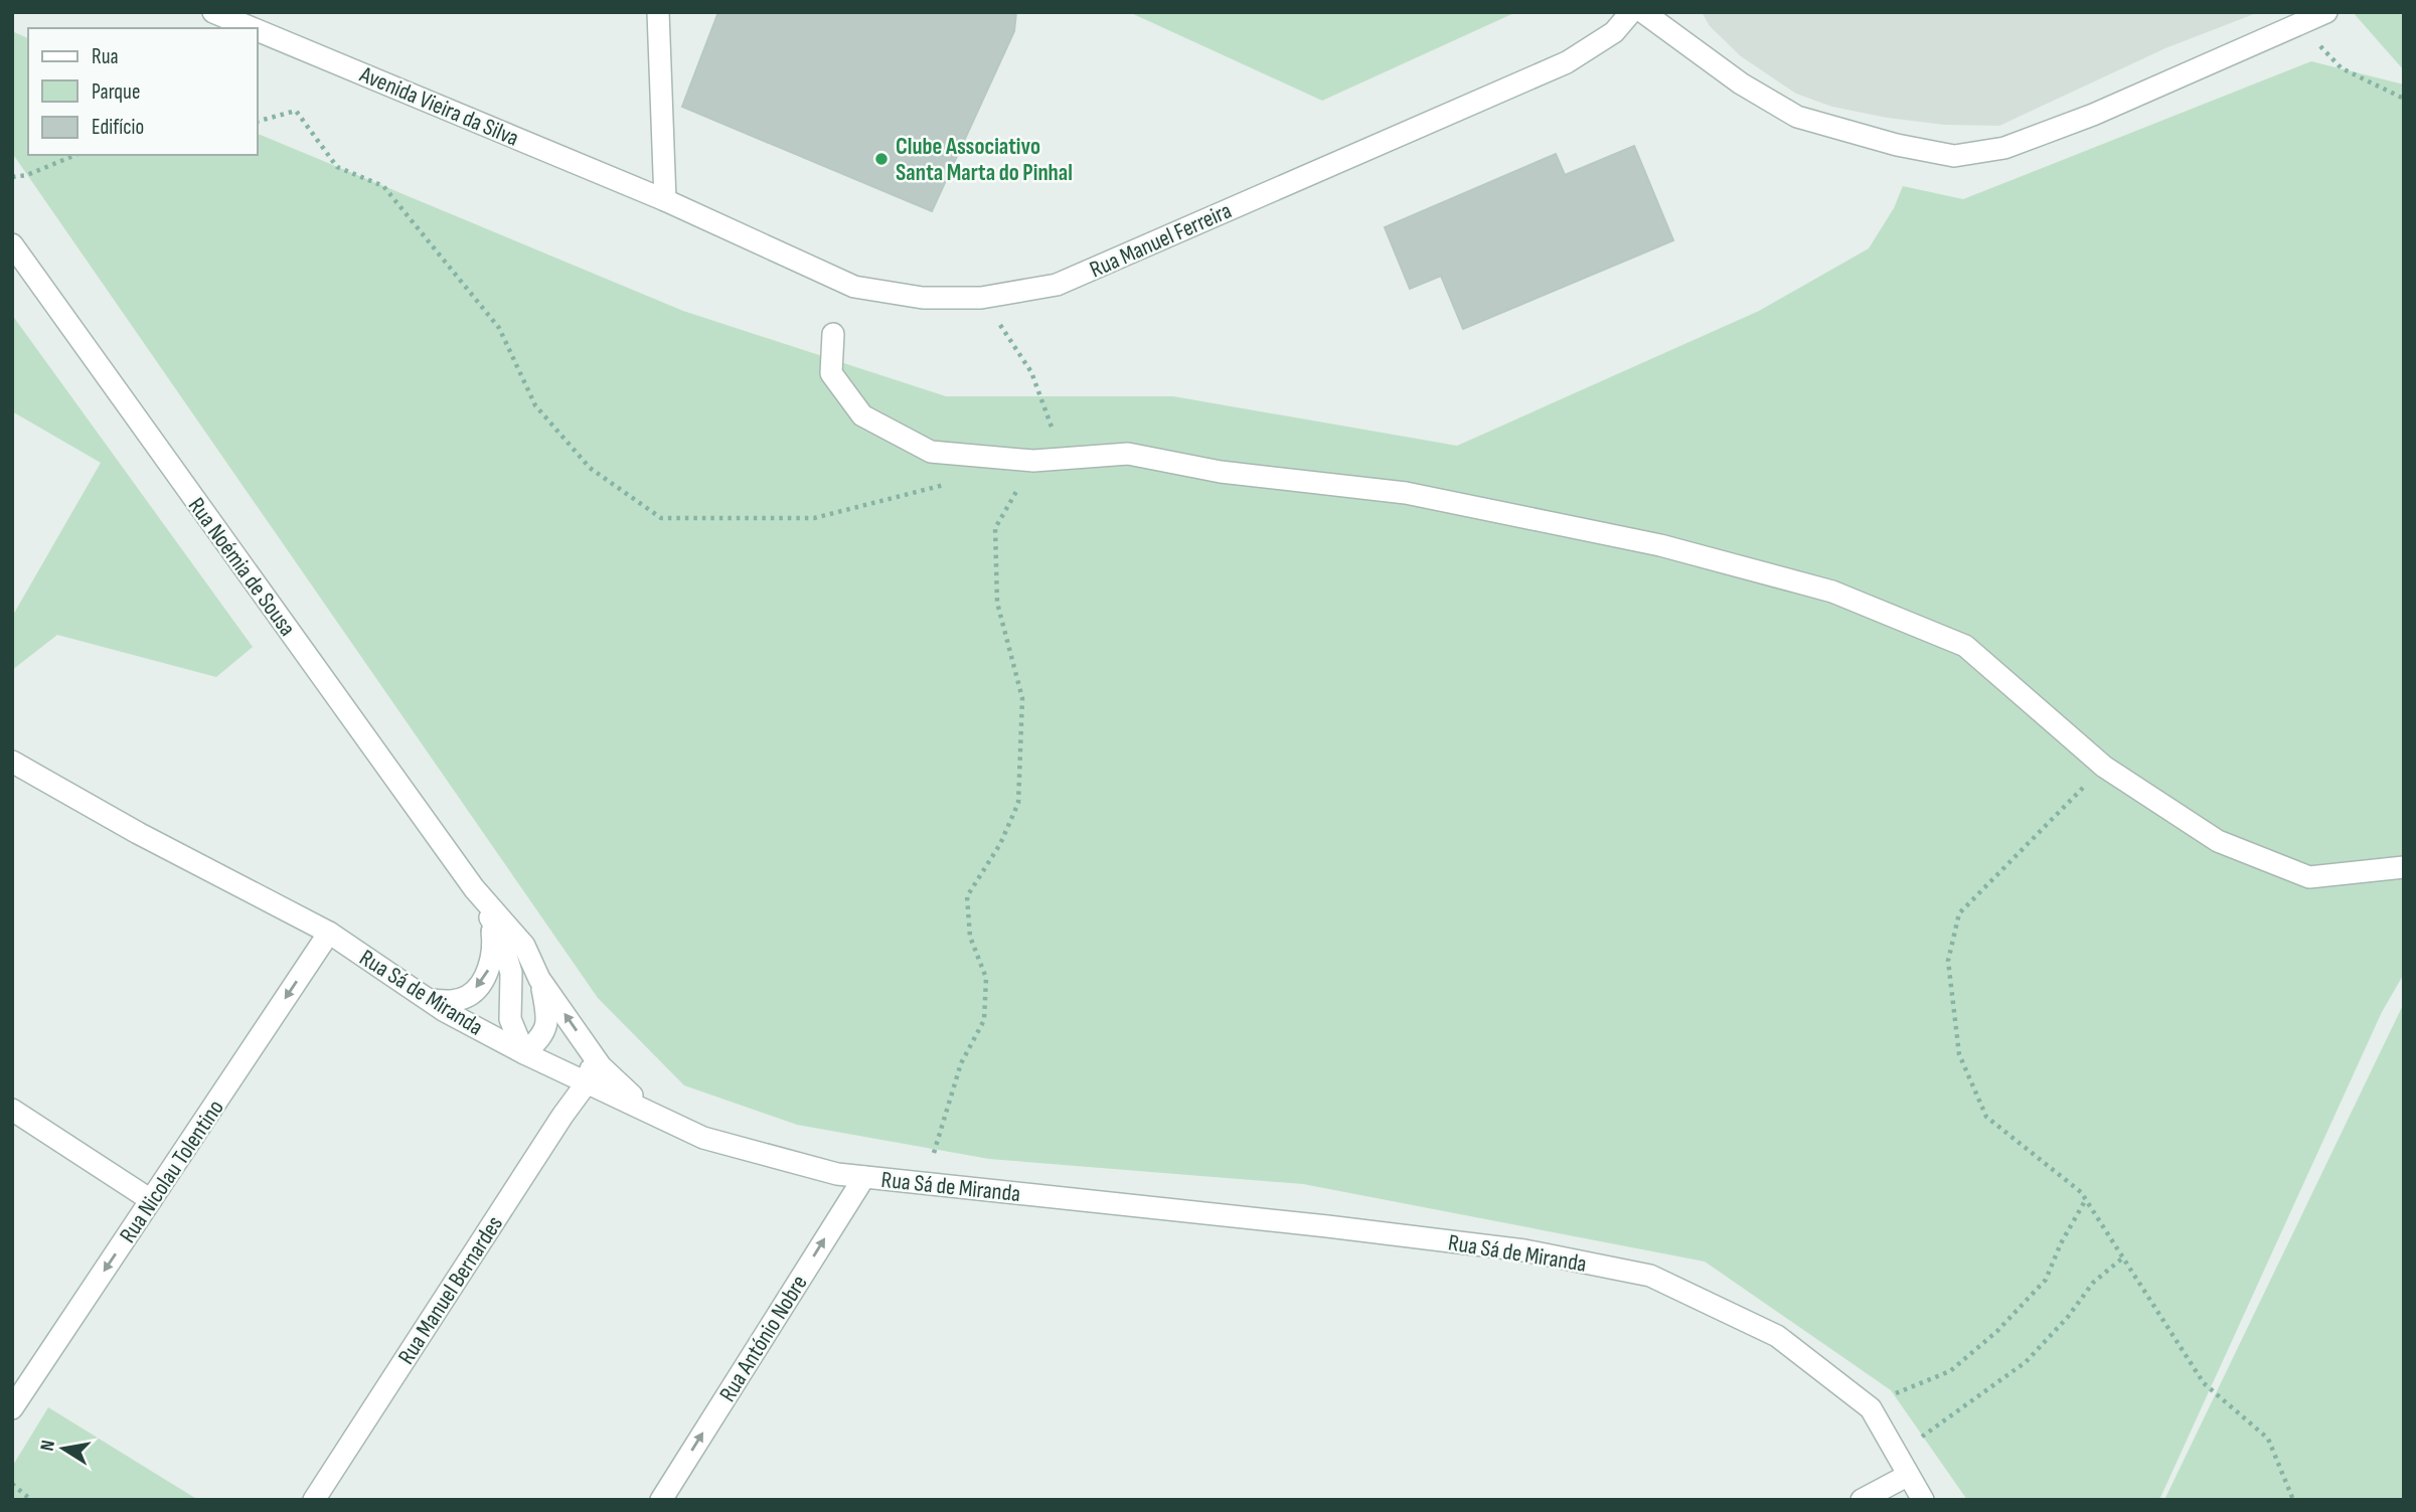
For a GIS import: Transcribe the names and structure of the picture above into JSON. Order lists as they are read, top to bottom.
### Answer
{
  "streets": {
    "street": [
      "Avenida Vieira da Silva",
      "Rua Manuel Ferreira",
      "Rua Noémia de Sousa",
      "Rua Sá de Miranda",
      "Rua Nicolau Tolentino",
      "Rua Manuel Bernardes",
      "Rua António Nobre"
    ]
  },
  "crossings": [
    ["Avenida Vieira da Silva", "Rua Manuel Ferreira"],
    ["Rua Noémia de Sousa", "Rua Sá de Miranda"],
    ["Rua Sá de Miranda", "Rua Nicolau Tolentino"],
    ["Rua Sá de Miranda", "Rua Manuel Bernardes"],
    ["Rua Sá de Miranda", "Rua António Nobre"]
  ],
  "one_way": ["Rua Nicolau Tolentino", "Rua António Nobre"],
  "places": ["Clube Associativo Santa Marta do Pinhal"],
  "legend": ["Rua", "Parque", "Edifício"],
  "north": "left"
}
